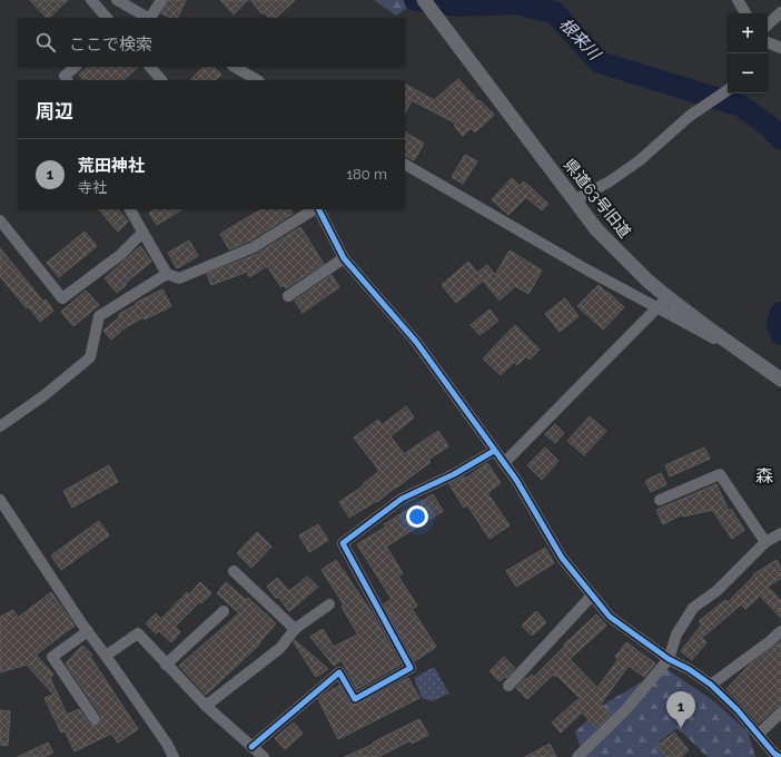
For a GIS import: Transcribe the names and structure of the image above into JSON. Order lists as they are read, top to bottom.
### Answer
{
  "streets": {
    "street": ["県道63号旧道"]
  },
  "districts": ["森"],
  "water": ["根来川"],
  "page": {
    "map_buttons": ["+", "−"],
    "search": "ここで検索",
    "heading": "周辺",
    "list": [
      {
        "mark": "1",
        "name": "荒田神社",
        "note": "寺社",
        "value": "180 m"
      }
    ],
    "pins": "1"
  }
}
